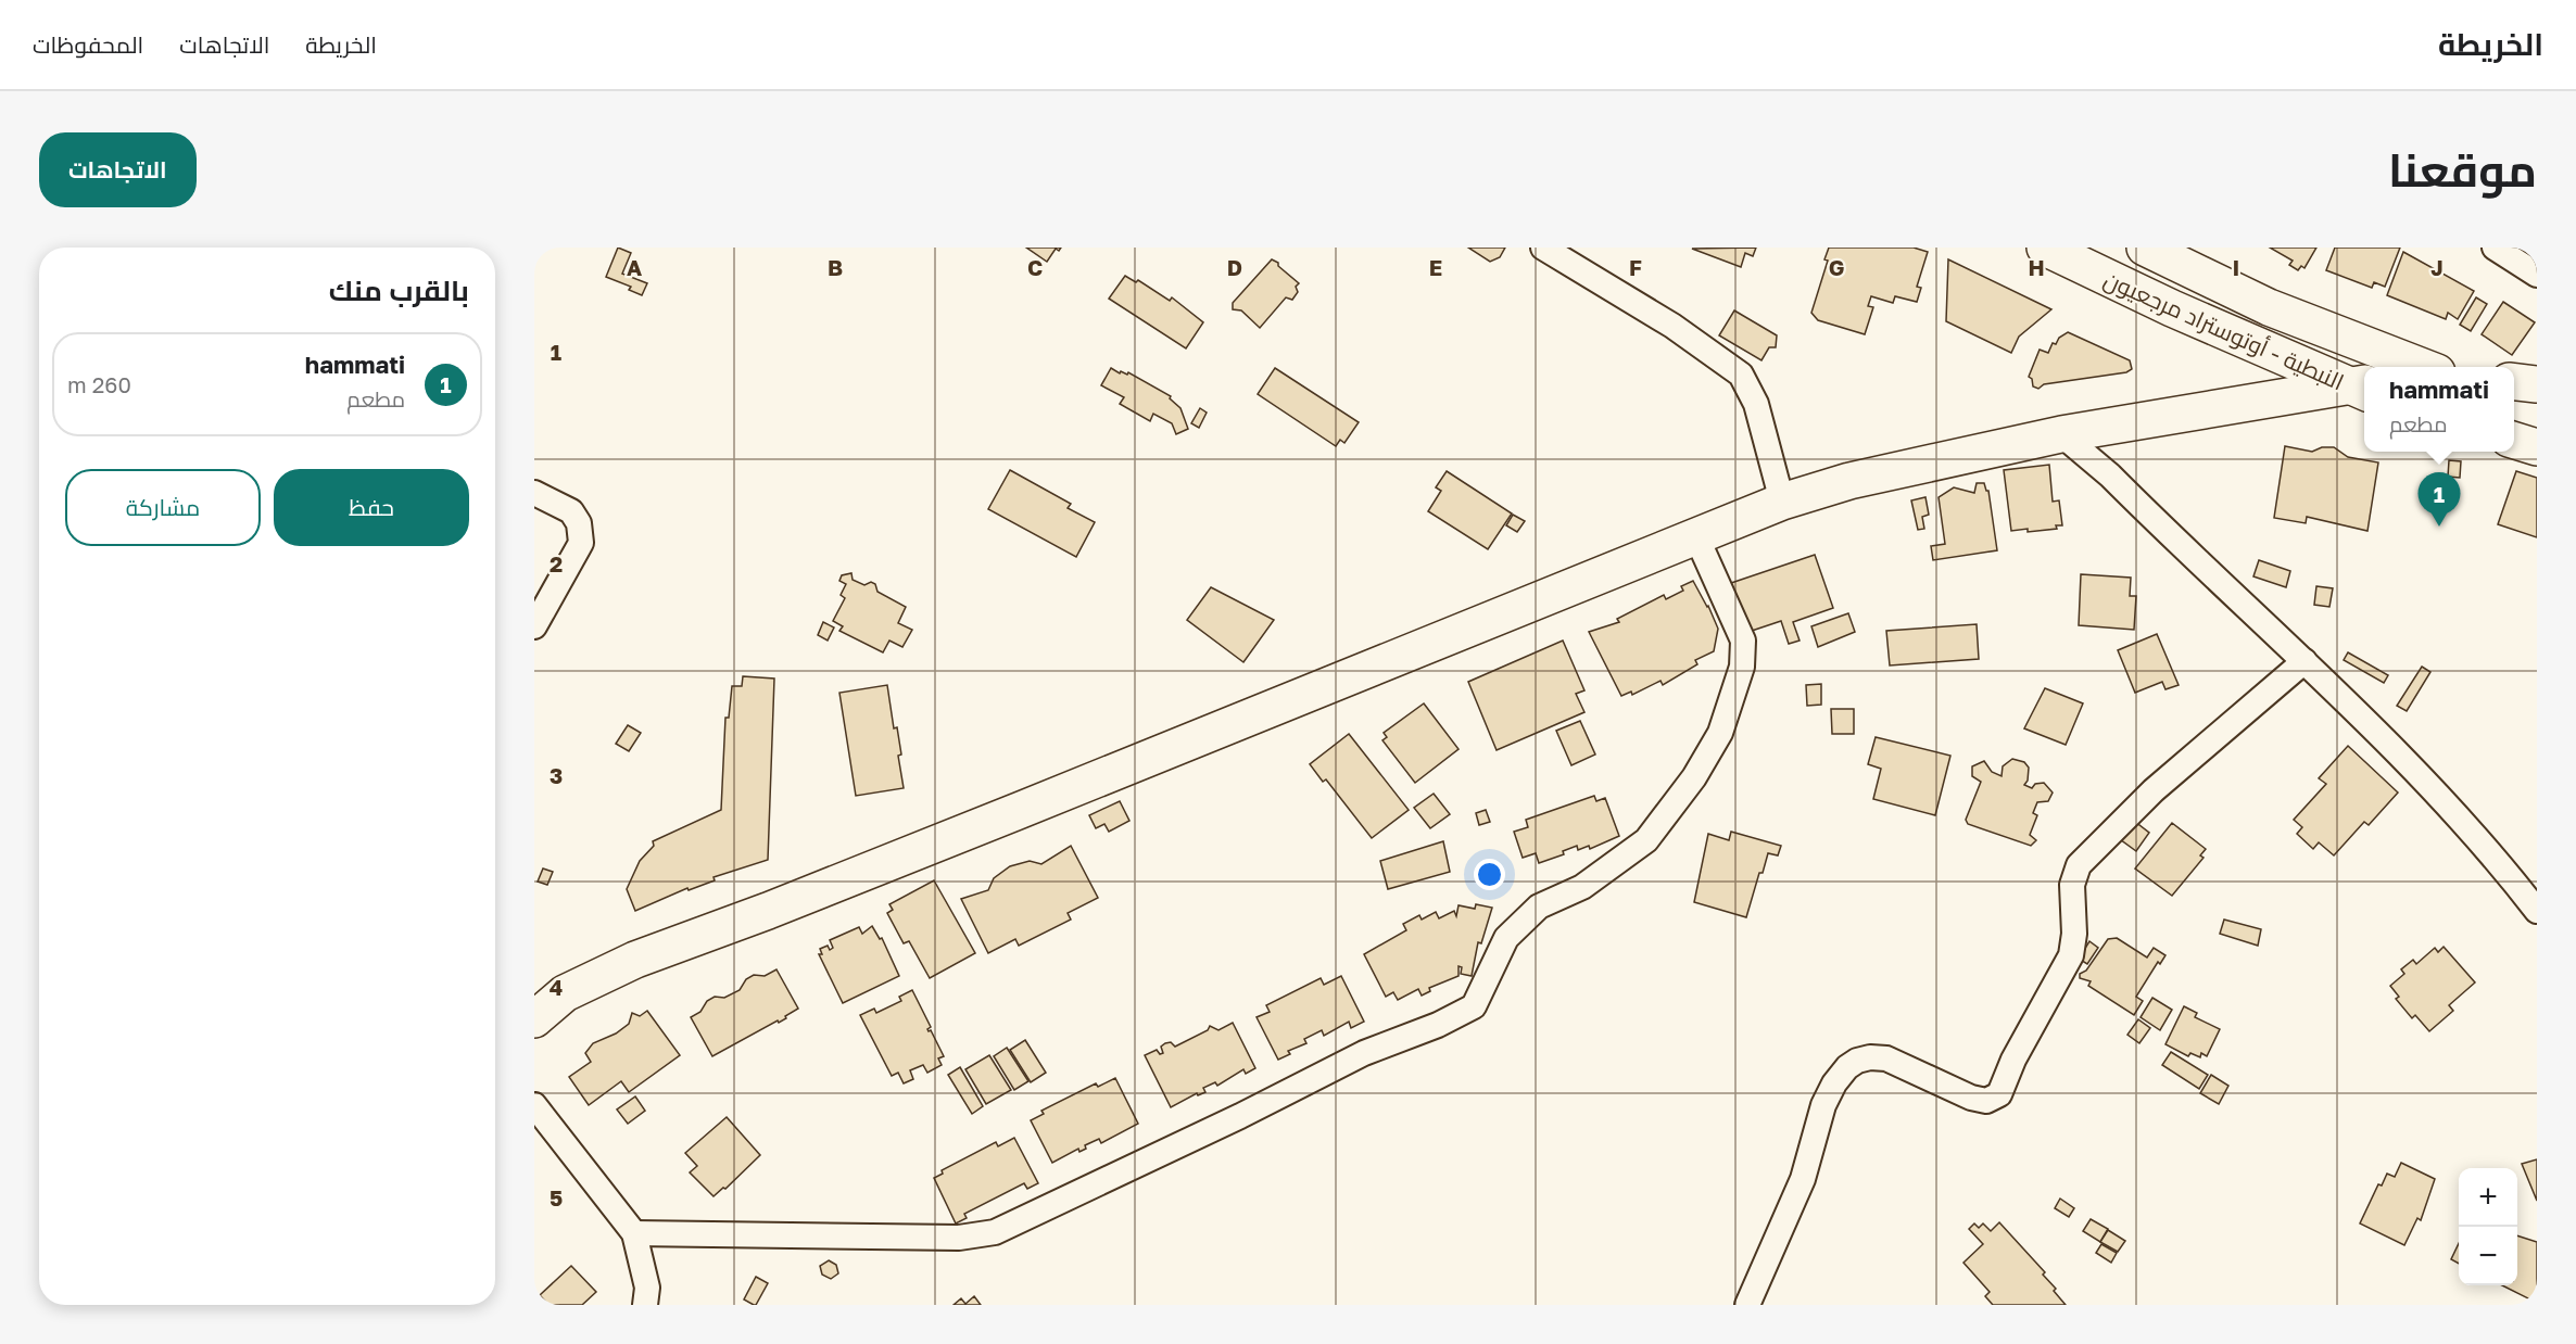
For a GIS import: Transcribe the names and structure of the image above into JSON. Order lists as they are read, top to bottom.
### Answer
{
  "streets": {
    "main road": ["النبطية - أوتوستراد مرجعيون"]
  },
  "page": {
    "header": "الخريطة",
    "nav": ["الخريطة", "الاتجاهات", "المحفوظات"],
    "title": "موقعنا",
    "buttons": [
      "الاتجاهات",
      ["حفظ", "مشاركة"]
    ],
    "heading": "بالقرب منك",
    "list": [
      {
        "mark": "1",
        "name": "hammati",
        "note": "مطعم",
        "value": "260 m"
      }
    ],
    "popup": ["hammati", "مطعم"],
    "pins": "1",
    "map_buttons": ["+", "−"]
  },
  "grid": {
    "columns": [
      "A",
      "B",
      "C",
      "D",
      "E",
      "F",
      "G",
      "H",
      "I",
      "J"
    ],
    "rows": [
      "1",
      "2",
      "3",
      "4",
      "5"
    ]
  }
}
